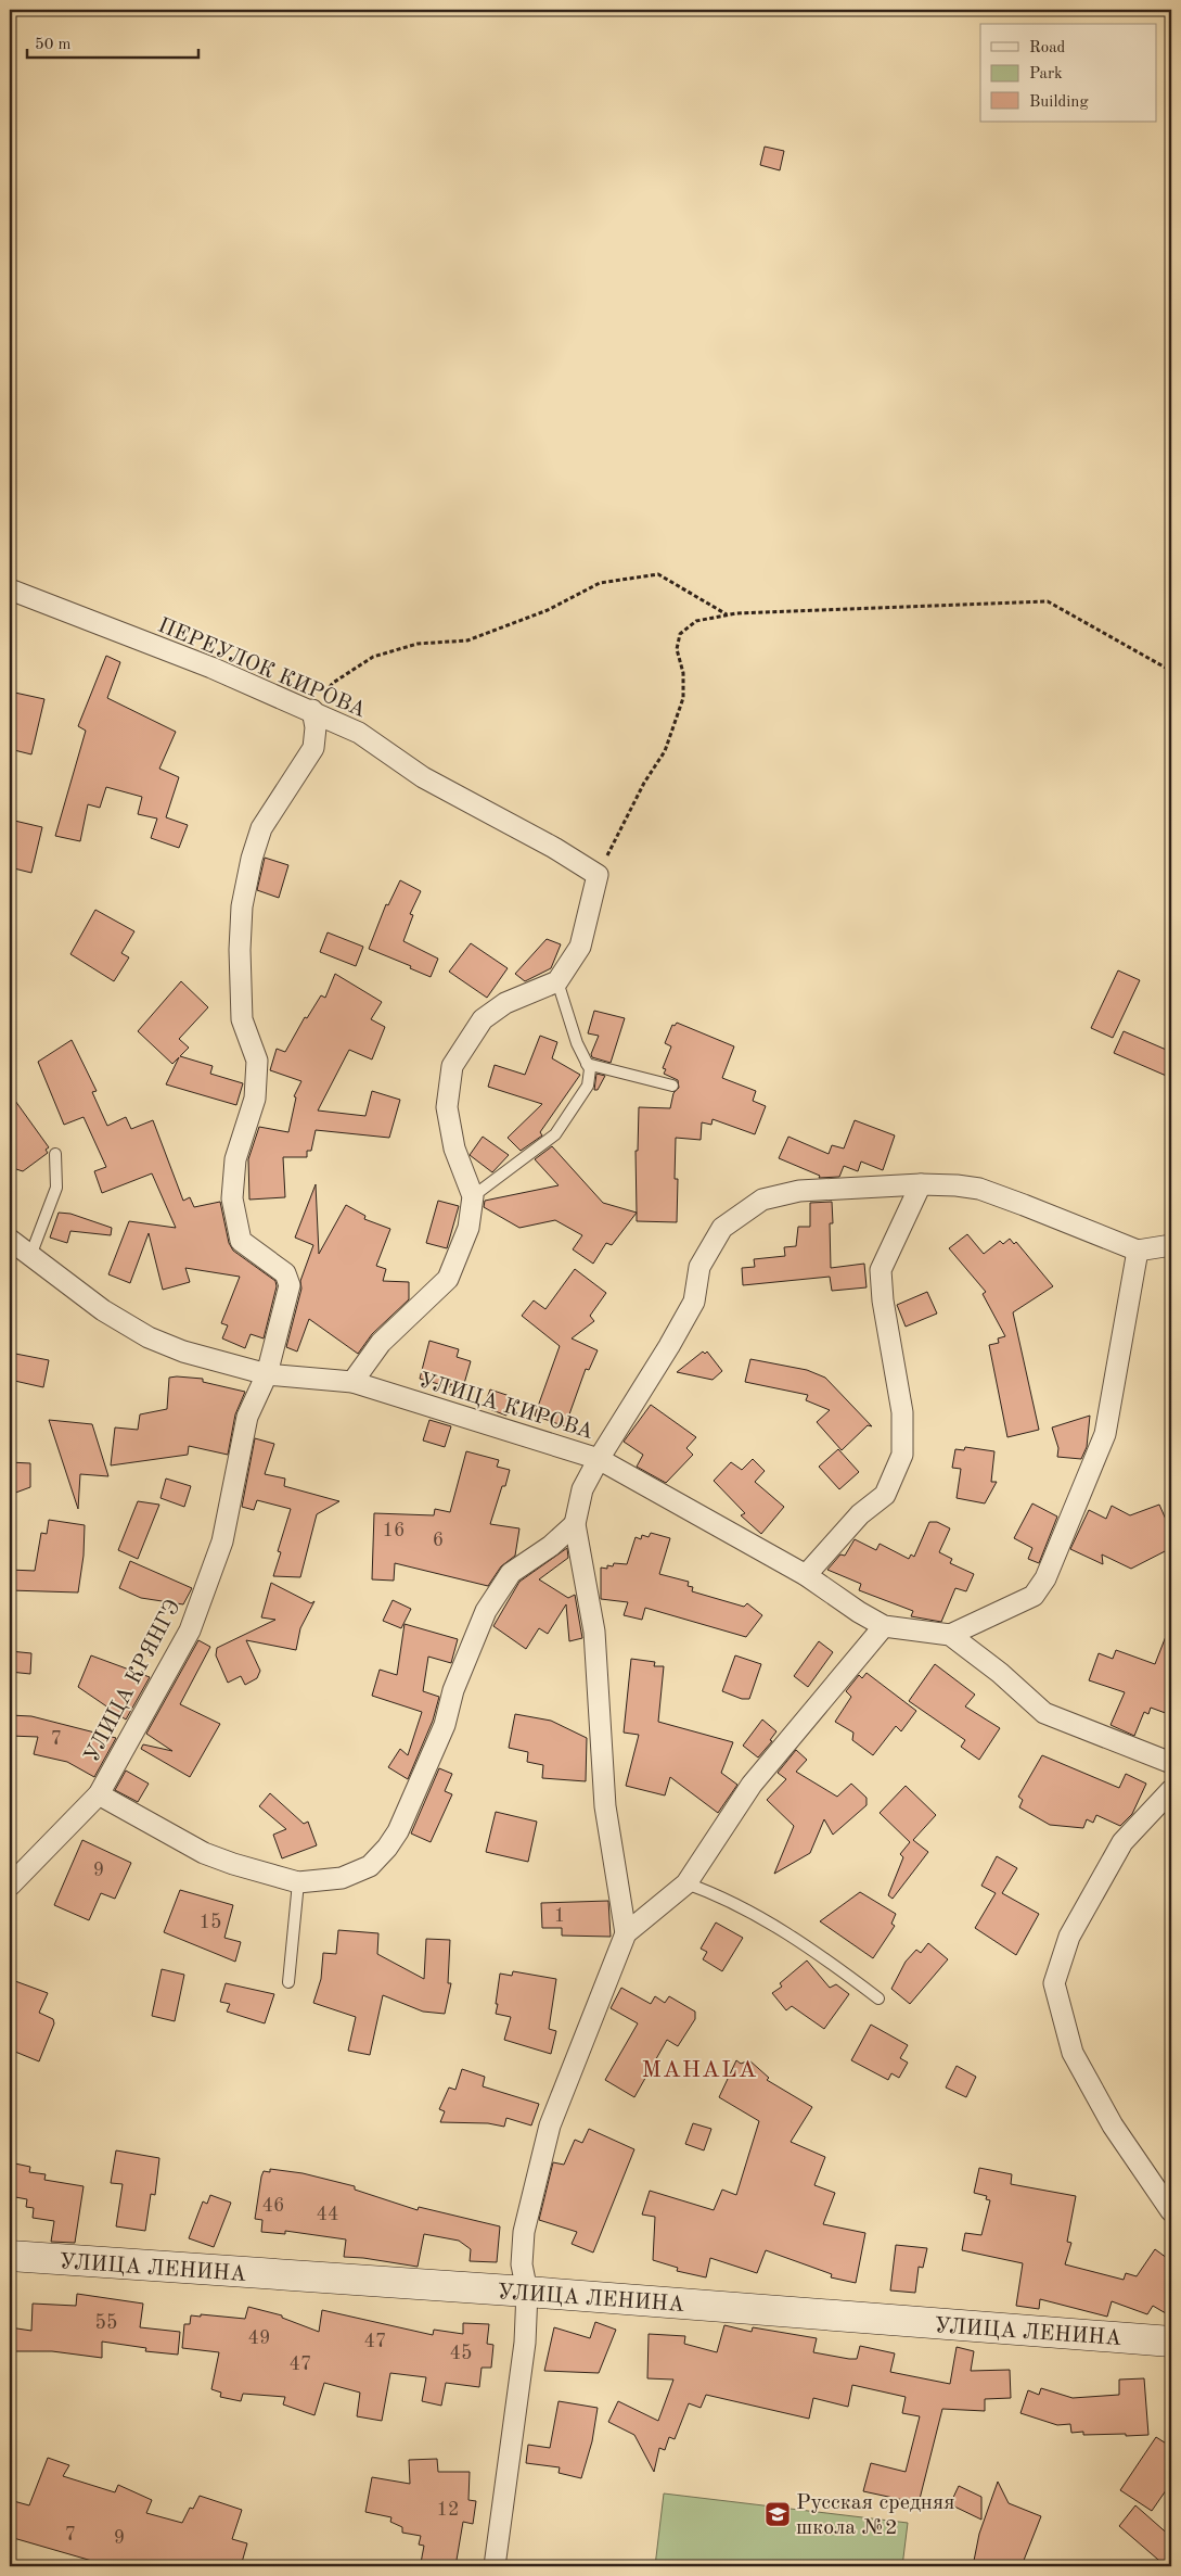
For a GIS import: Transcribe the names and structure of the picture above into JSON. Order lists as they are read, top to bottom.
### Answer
{
  "streets": {
    "street": [
      "ПЕРЕУЛОК КИРОВА",
      "УЛИЦА КИРОВА",
      "УЛИЦА КРЯНГЭ",
      "УЛИЦА ЛЕНИНА"
    ]
  },
  "crossings": [
    ["ПЕРЕУЛОК КИРОВА", "УЛИЦА КРЯНГЭ"],
    ["УЛИЦА КИРОВА", "УЛИЦА КРЯНГЭ"]
  ],
  "districts": ["MAHALA"],
  "places": {
    "school or university": ["Русская средняя школа №2"]
  },
  "house_numbers": [
    "16",
    "6",
    "7",
    "9",
    "1",
    "15",
    "46",
    "44",
    "55",
    "49",
    "47",
    "45",
    "47",
    "12",
    "7",
    "9"
  ],
  "legend": ["Road", "Park", "Building"],
  "scale_bar": "50 m"
}
